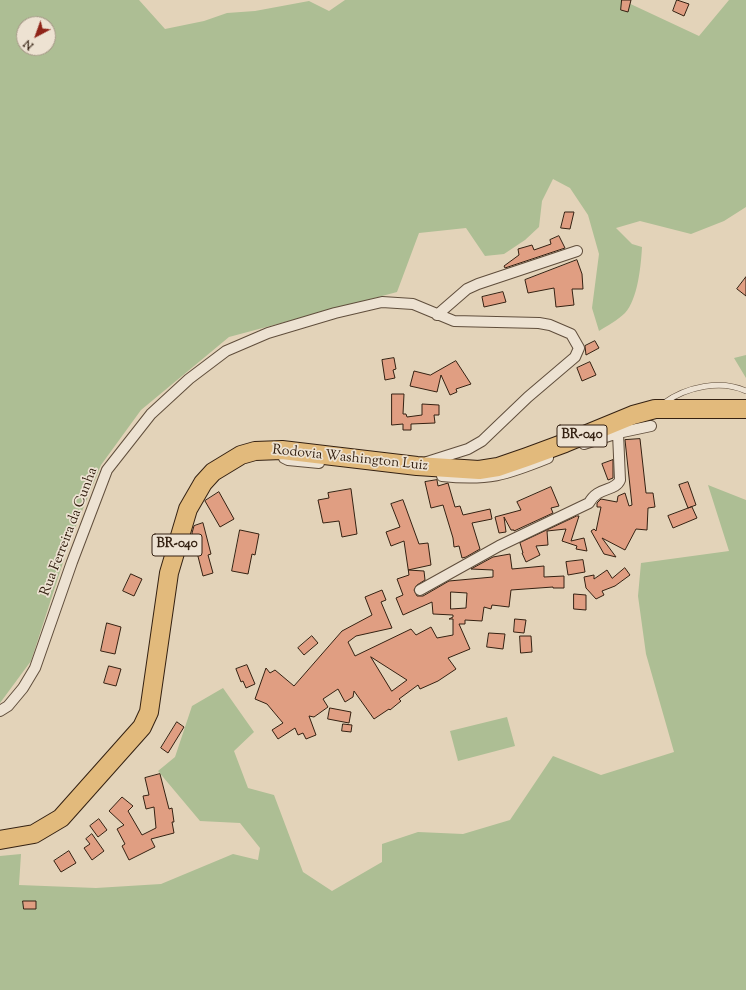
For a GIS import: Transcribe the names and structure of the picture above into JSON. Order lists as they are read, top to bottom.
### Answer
{
  "streets": {
    "highway": ["BR-040", "Rodovia Washington Luiz"],
    "street": ["Rua Ferreira da Cunha"]
  },
  "crossings": [
    ["Rodovia Washington Luiz", "Rua Ferreira da Cunha"]
  ],
  "north": "bottom left"
}
